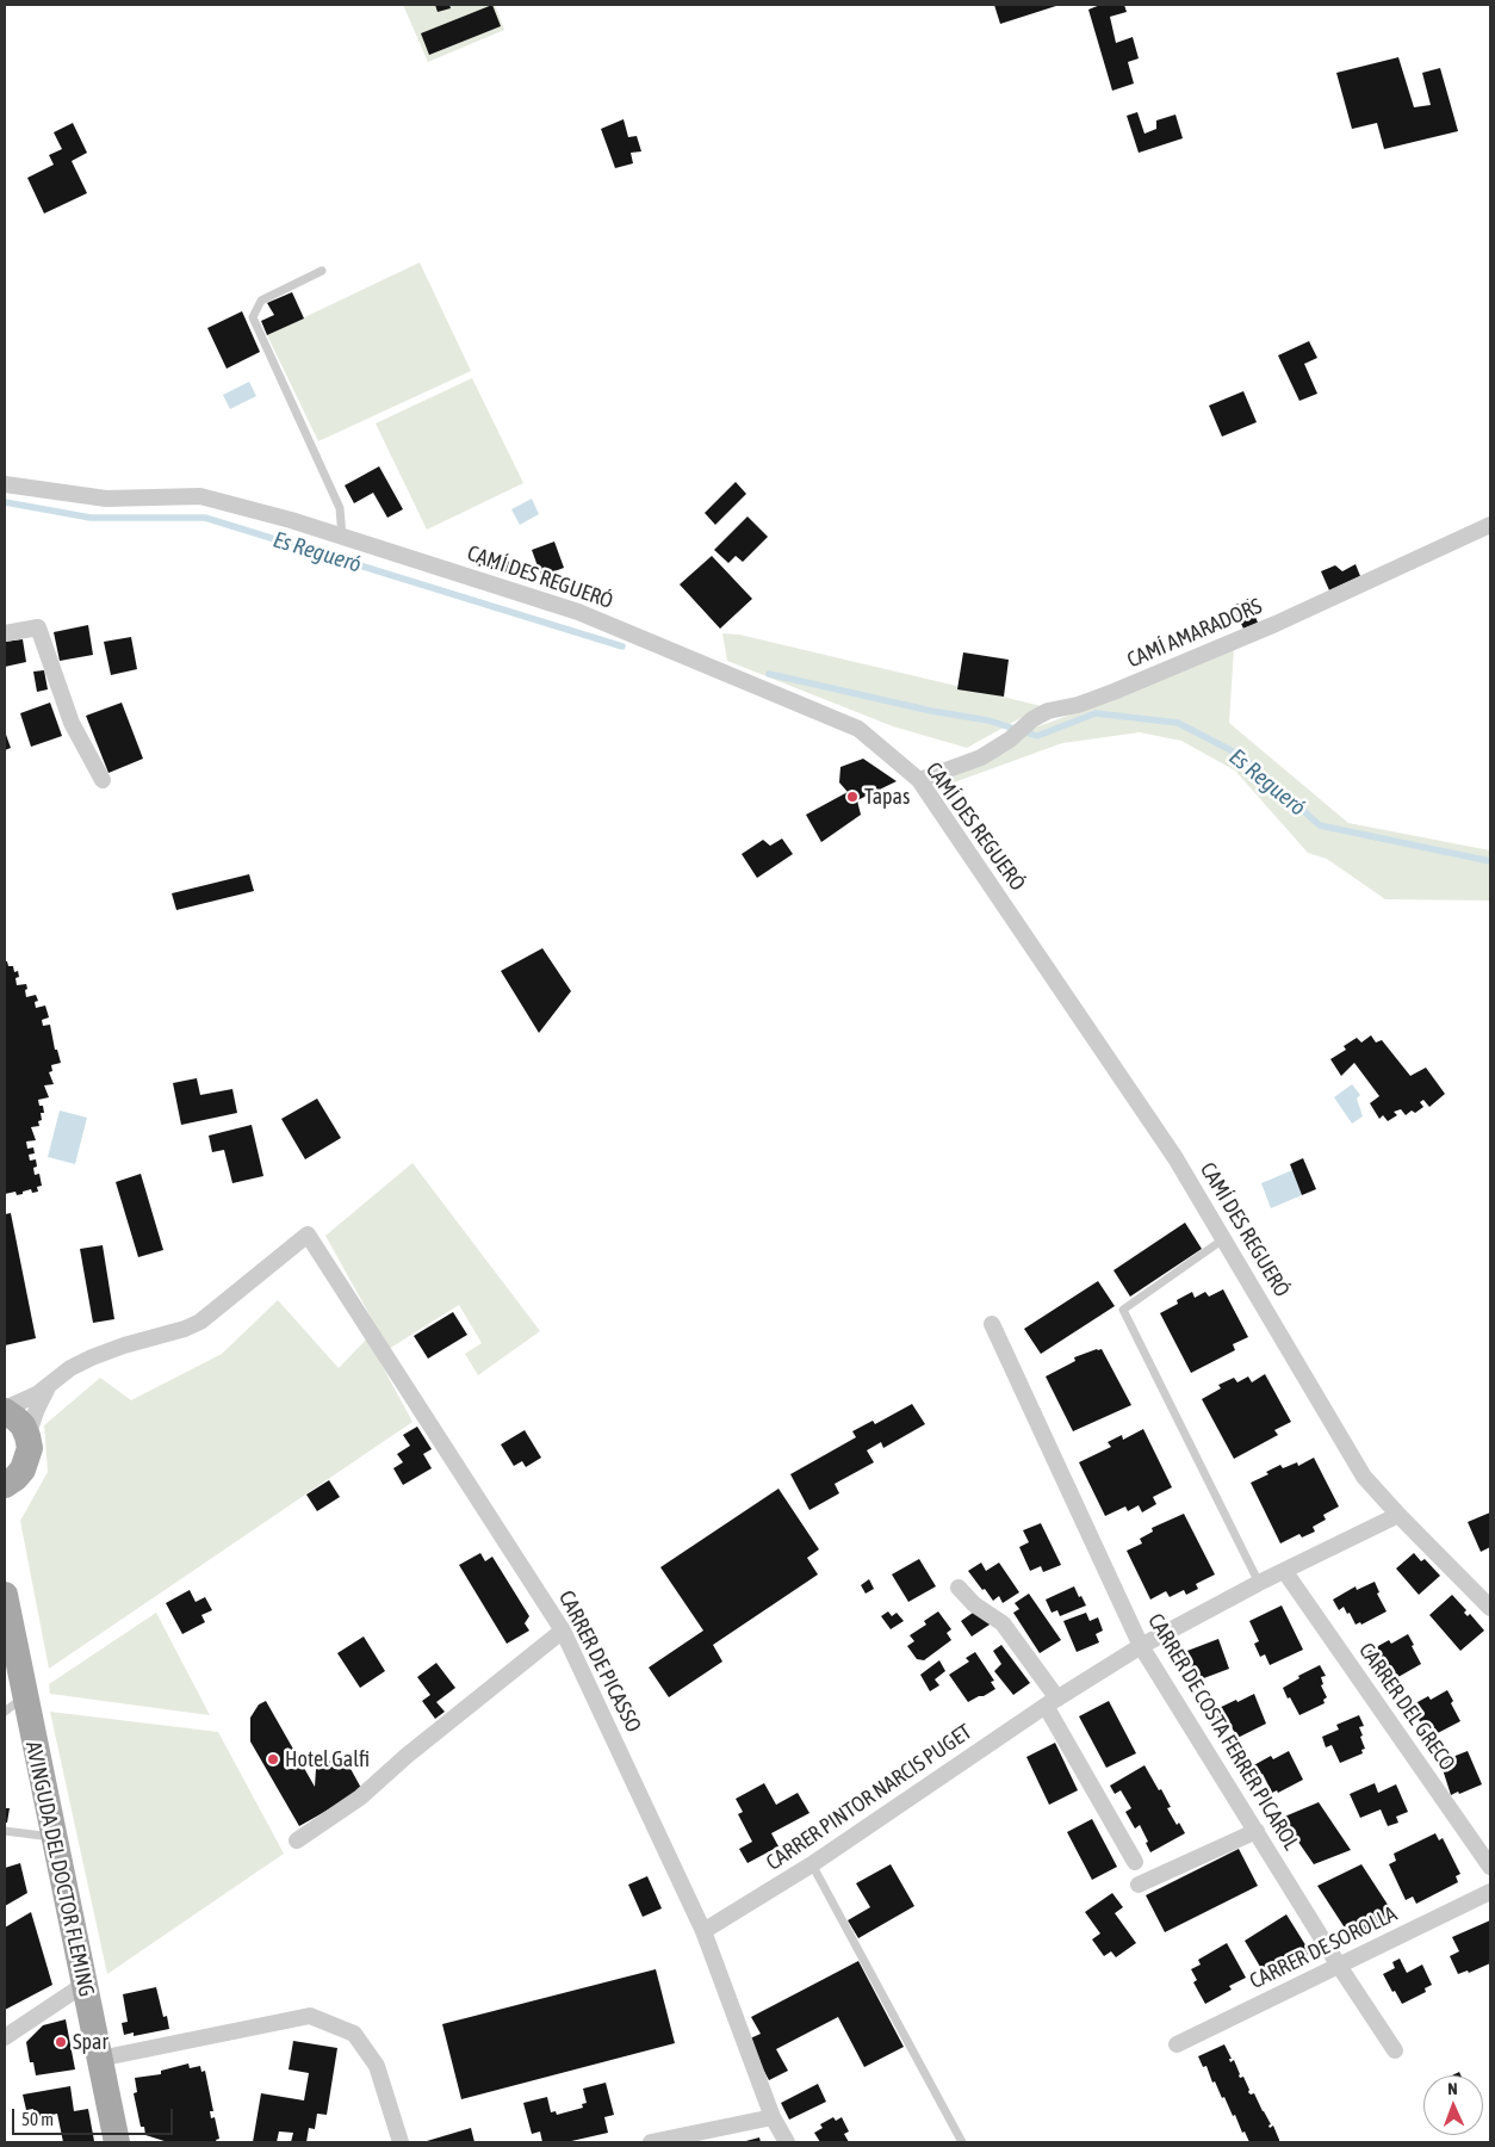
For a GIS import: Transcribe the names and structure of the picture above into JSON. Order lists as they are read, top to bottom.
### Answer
{
  "streets": {
    "main road": ["AVINGUDA DEL DOCTOR FLEMING"],
    "street": [
      "CAMÍ DES REGUERÓ",
      "CAMÍ AMARADORS",
      "CARRER DE PICASSO",
      "CARRER DEL GRECO",
      "CARRER DE COSTA FERRER PICAROL",
      "CARRER PINTOR NARCIS PUGET",
      "CARRER DE SOROLLA"
    ]
  },
  "crossings": [
    ["CAMÍ DES REGUERÓ", "CAMÍ AMARADORS"],
    ["CAMÍ DES REGUERÓ", "CARRER PINTOR NARCIS PUGET"],
    ["CARRER DE PICASSO", "CARRER PINTOR NARCIS PUGET"],
    ["CARRER DEL GRECO", "CARRER PINTOR NARCIS PUGET"],
    ["CARRER DE COSTA FERRER PICAROL", "CARRER PINTOR NARCIS PUGET"],
    ["CARRER DE COSTA FERRER PICAROL", "CARRER DE SOROLLA"]
  ],
  "water": ["Es Regueró"],
  "places": ["Tapas", "Hotel Galfi", "Spar"],
  "scale_bar": "50 m",
  "north": "top"
}
